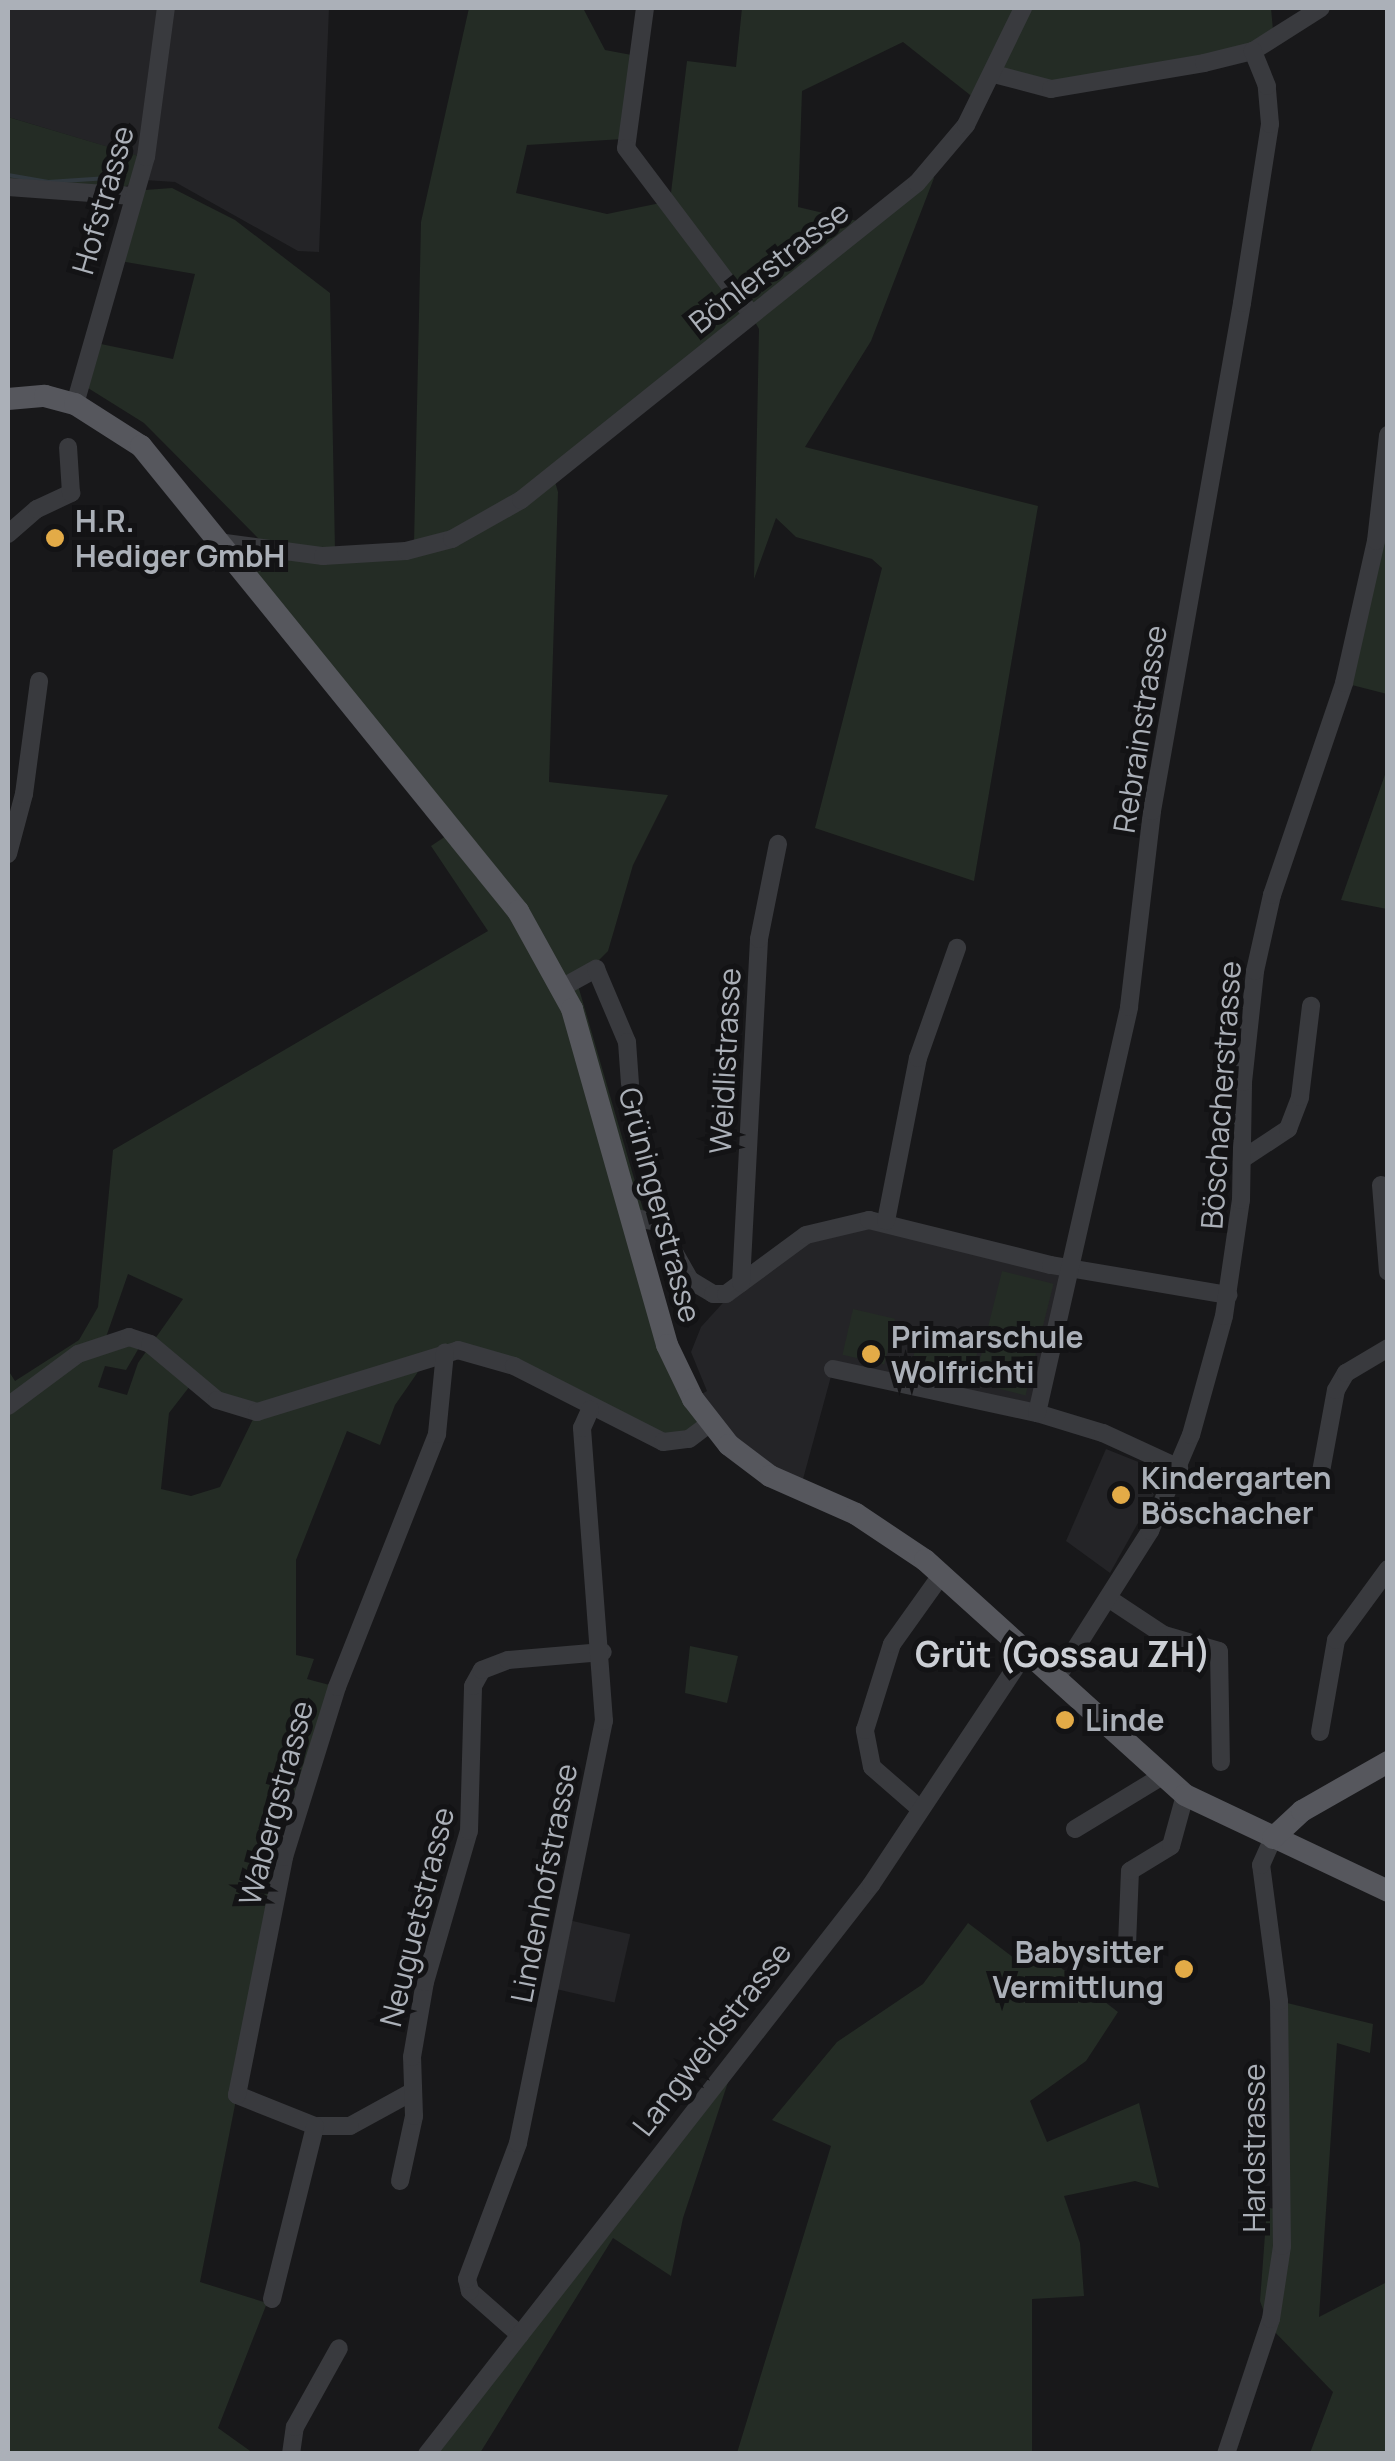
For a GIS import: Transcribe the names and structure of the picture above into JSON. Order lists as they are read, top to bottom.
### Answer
{
  "streets": {
    "main road": ["Grüningerstrasse"],
    "street": [
      "Hofstrasse",
      "Bönlerstrasse",
      "Rebrainstrasse",
      "Weidlistrasse",
      "Böschacherstrasse",
      "Wabergstrasse",
      "Lindenhofstrasse",
      "Neuguetstrasse",
      "Langweidstrasse",
      "Hardstrasse"
    ]
  },
  "crossings": [
    ["Hofstrasse", "Grüningerstrasse"],
    ["Bönlerstrasse", "Grüningerstrasse"],
    ["Böschacherstrasse", "Grüningerstrasse"],
    ["Grüningerstrasse", "Langweidstrasse"],
    ["Grüningerstrasse", "Hardstrasse"],
    ["Wabergstrasse", "Neuguetstrasse"],
    ["Lindenhofstrasse", "Neuguetstrasse"],
    ["Lindenhofstrasse", "Langweidstrasse"]
  ],
  "districts": ["Grüt (Gossau ZH)"],
  "places": [
    "H.R. Hediger GmbH",
    "Primarschule Wolfrichti",
    "Kindergarten Böschacher",
    "Linde",
    "Babysitter Vermittlung"
  ]
}
